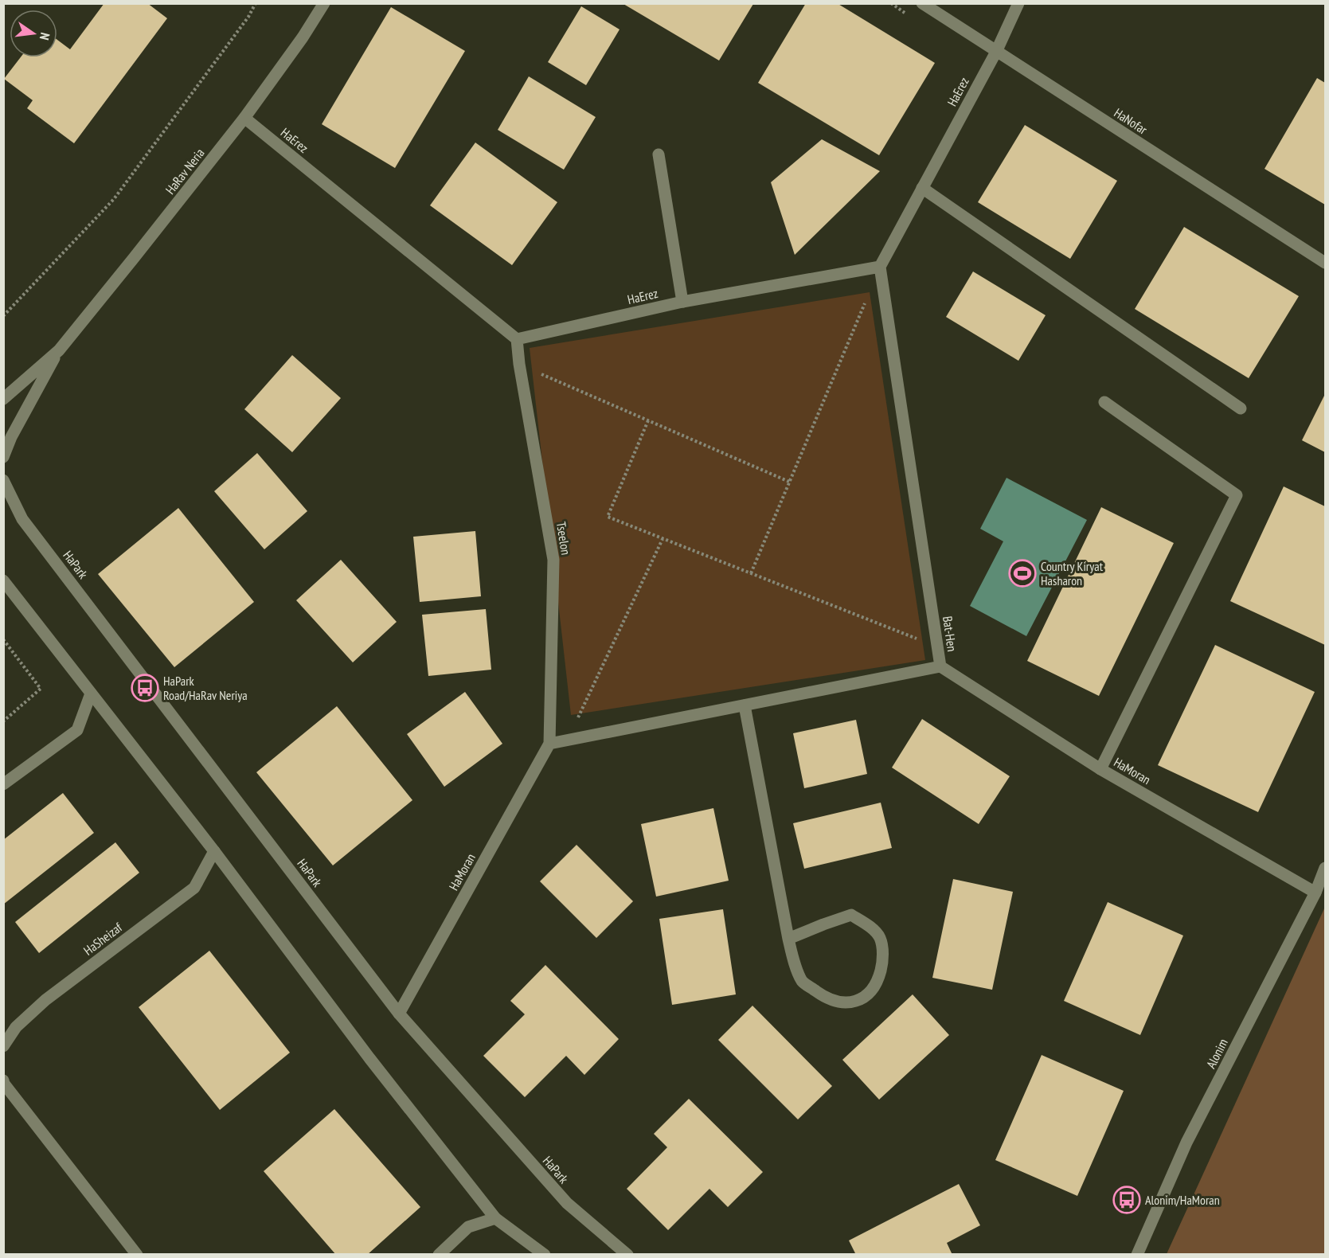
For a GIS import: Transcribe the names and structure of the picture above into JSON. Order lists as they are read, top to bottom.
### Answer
{
  "streets": {
    "street": [
      "HaErez",
      "HaNofar",
      "HaRav Neria",
      "Tseelon",
      "HaPark",
      "Bat-Hen",
      "HaMoran",
      "HaSheizaf",
      "Alonim"
    ]
  },
  "crossings": [
    ["HaErez", "HaNofar"],
    ["HaErez", "HaRav Neria"],
    ["HaErez", "Tseelon"],
    ["HaErez", "Bat-Hen"],
    ["Tseelon", "Bat-Hen"],
    ["Tseelon", "HaMoran"],
    ["HaPark", "HaMoran"],
    ["Bat-Hen", "HaMoran"],
    ["HaMoran", "Alonim"]
  ],
  "places": {
    "sports": ["Country Kiryat Hasharon"],
    "bus stop": ["HaPark Road/HaRav Neriya", "Alonim/HaMoran"]
  },
  "north": "right"
}
